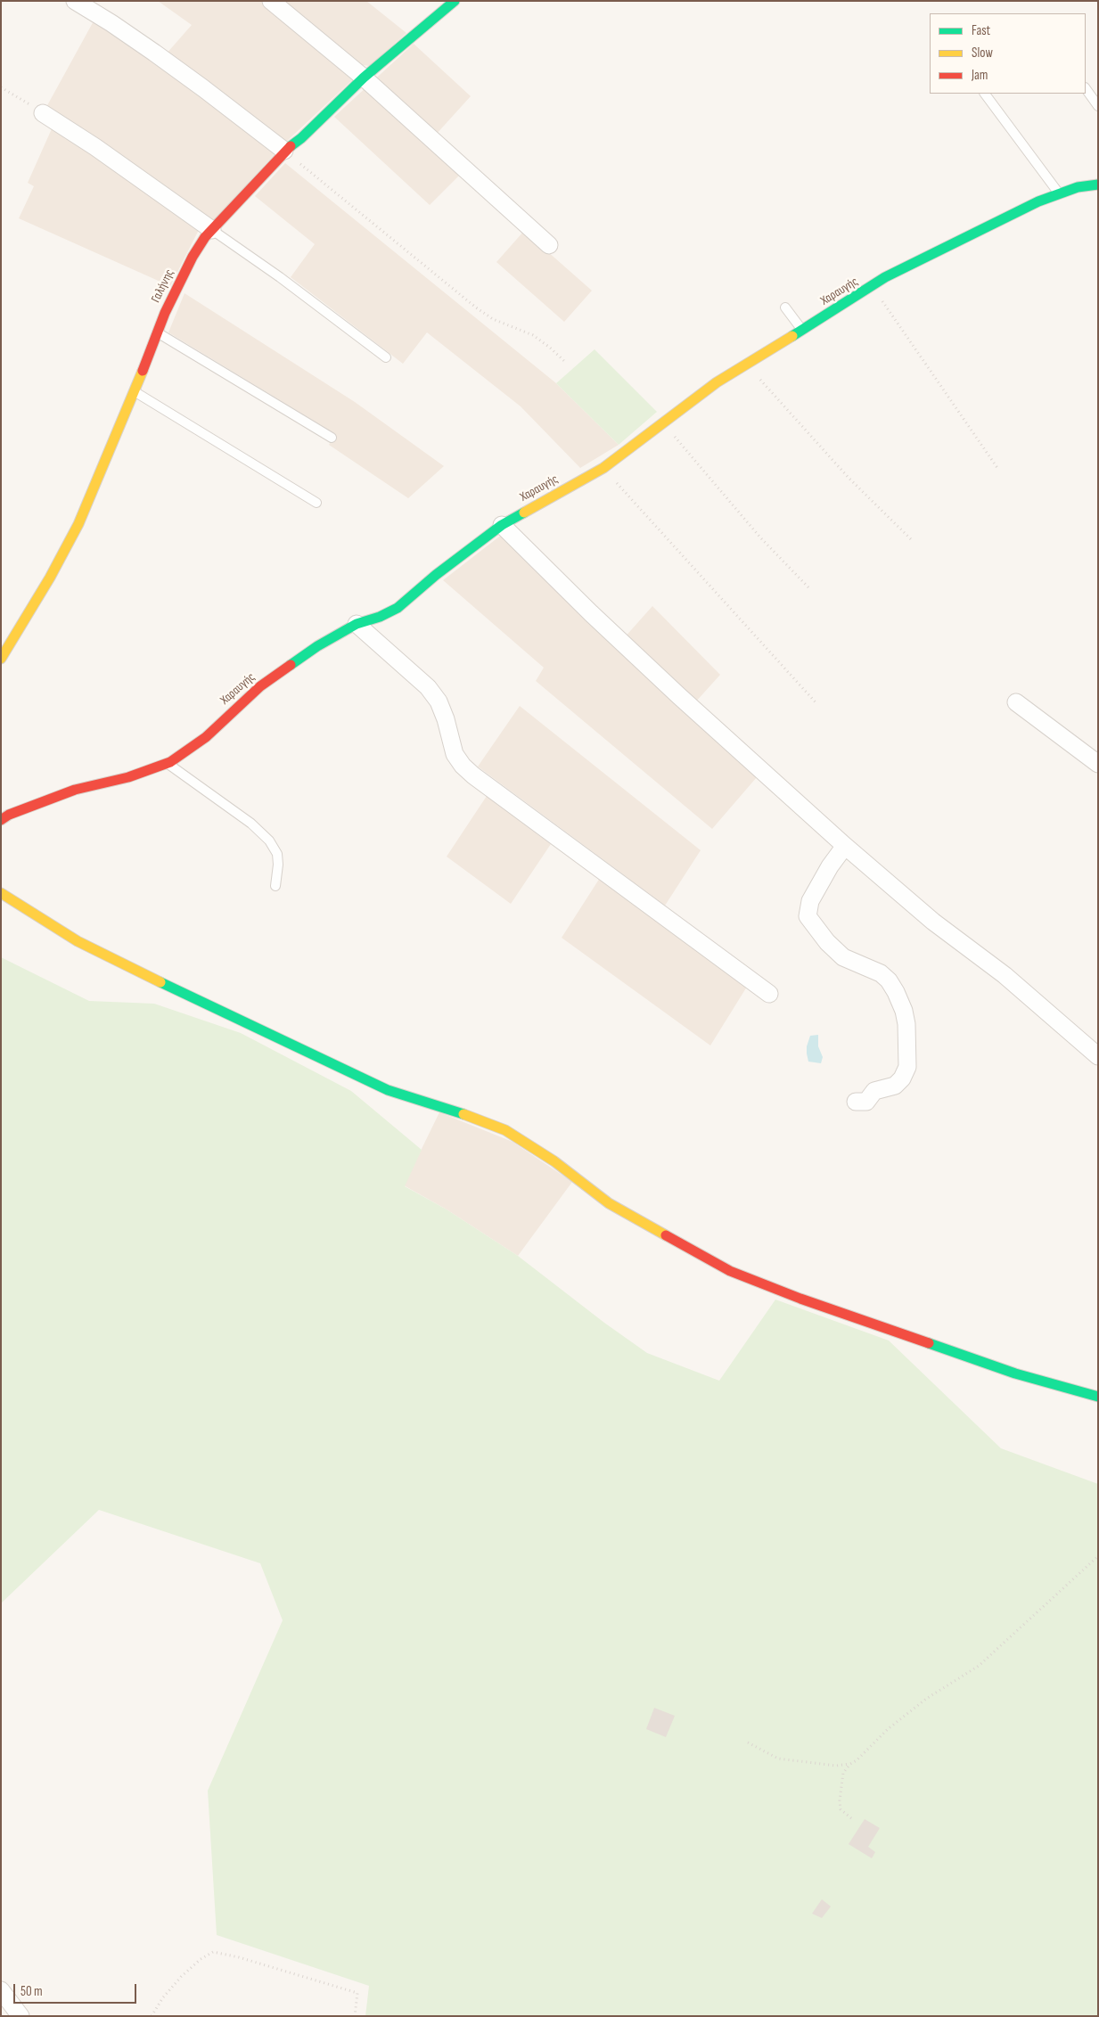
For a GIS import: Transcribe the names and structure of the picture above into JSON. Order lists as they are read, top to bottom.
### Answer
{
  "streets": {
    "street": ["Γαλήνης", "Χαραυγής"]
  },
  "legend": ["Fast", "Slow", "Jam"],
  "scale_bar": "50 m"
}
